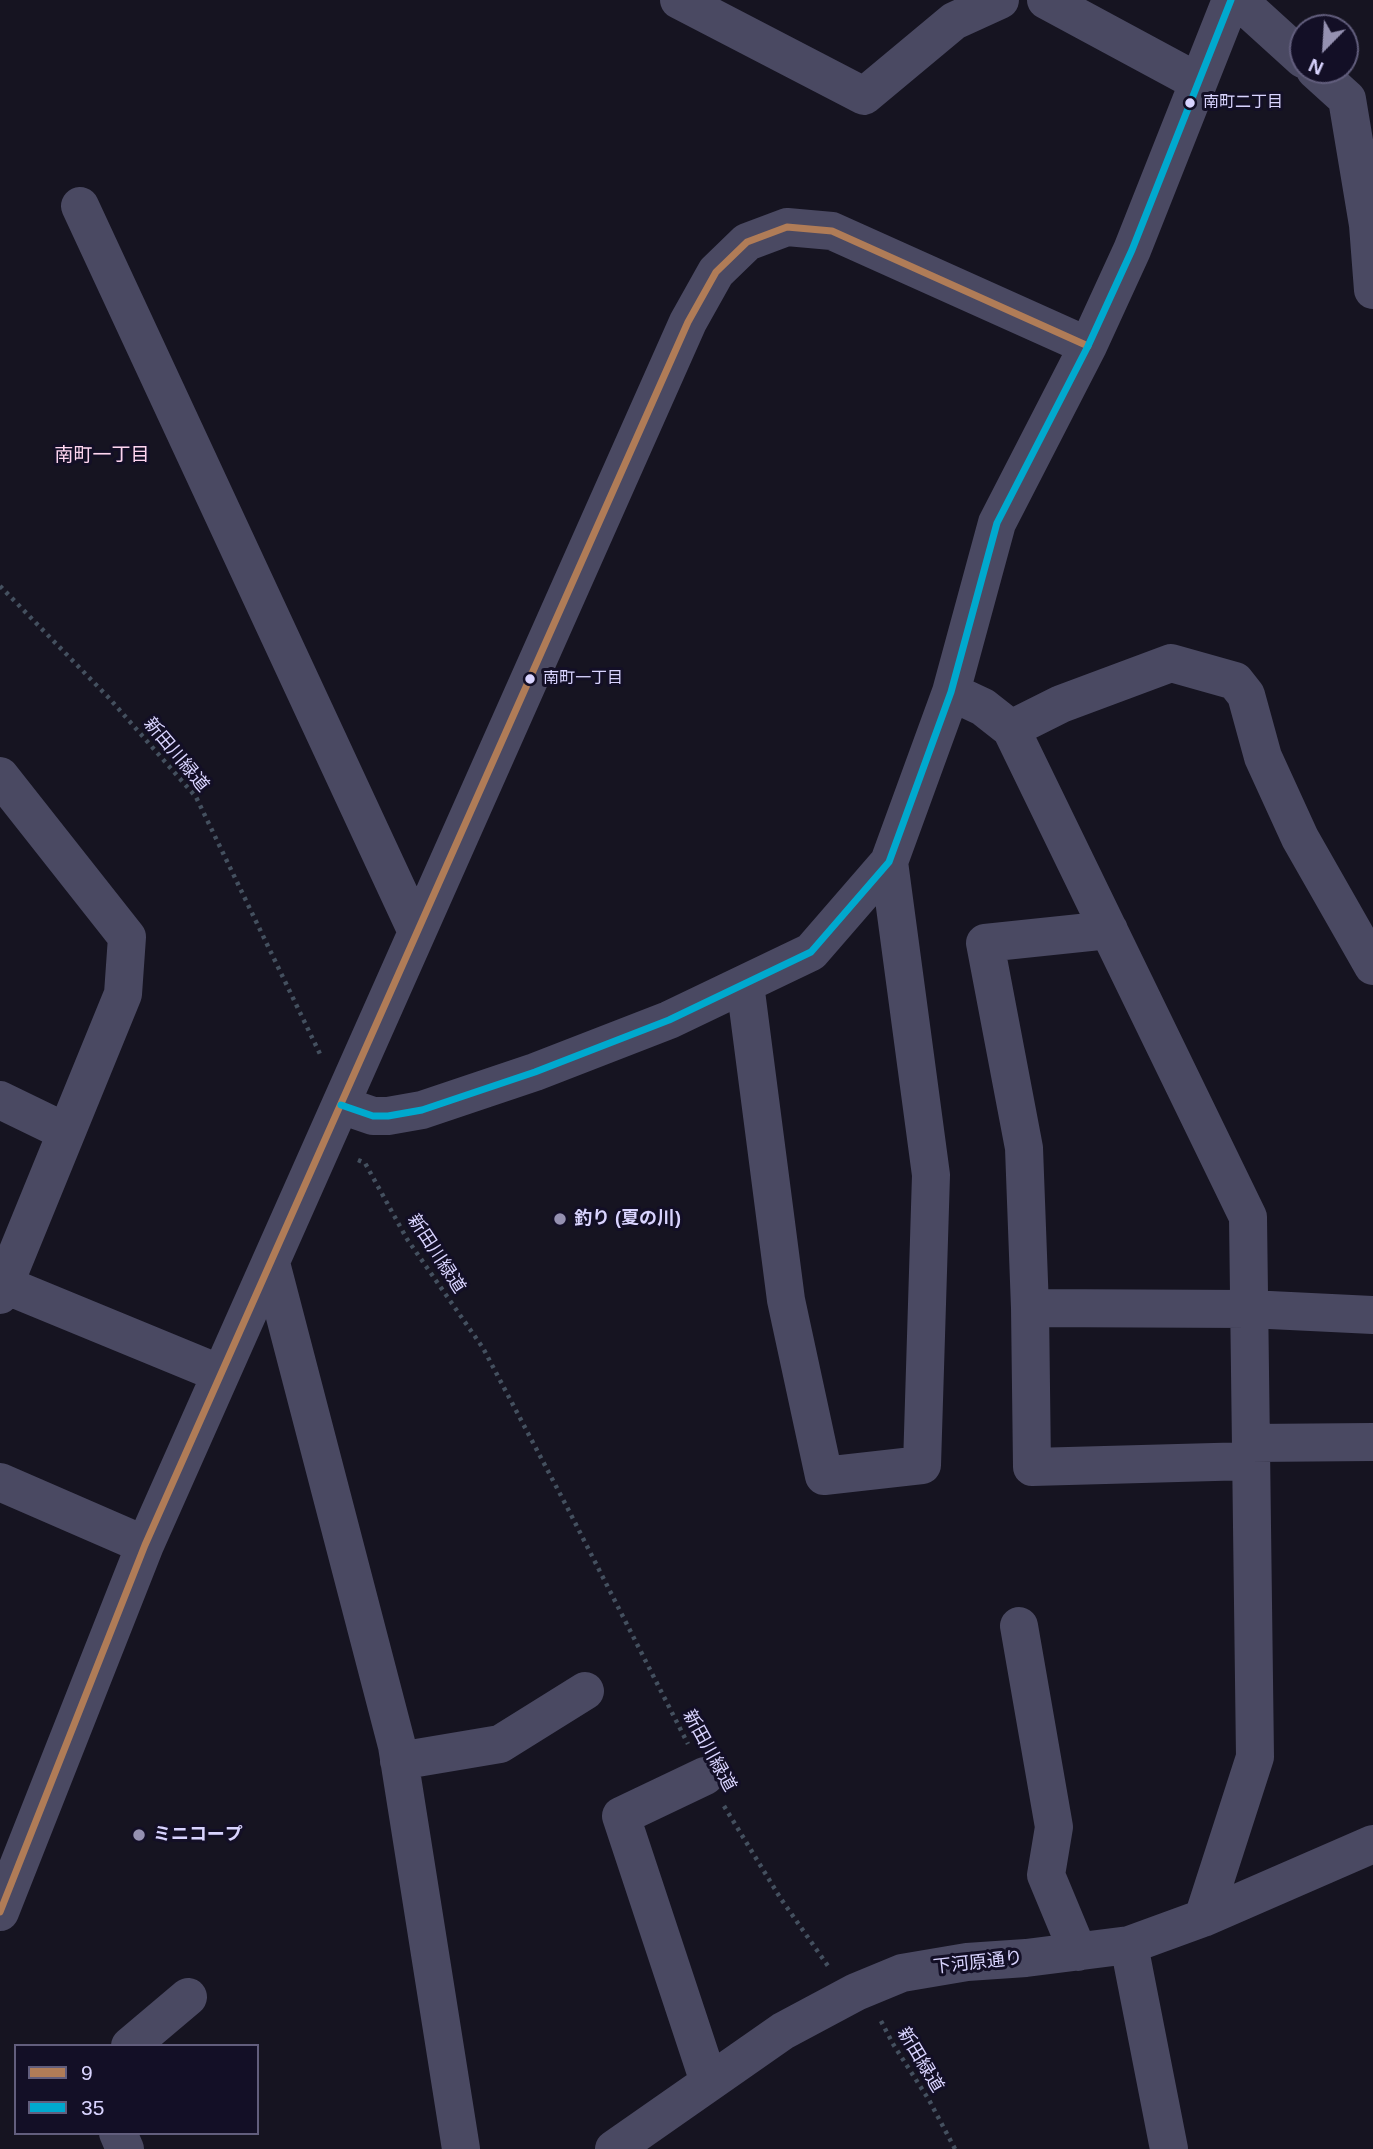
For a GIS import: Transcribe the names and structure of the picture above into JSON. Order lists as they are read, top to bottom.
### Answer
{
  "streets": {
    "street": ["下河原通り"],
    "path": ["新田川緑道", "新田緑道"]
  },
  "crossings": [
    ["新田川緑道", "下河原通り"],
    ["新田川緑道", "新田緑道"],
    ["下河原通り", "新田緑道"]
  ],
  "districts": ["南町一丁目"],
  "places": [
    "南町二丁目",
    "南町一丁目",
    "釣り (夏の川)",
    "ミニコープ"
  ],
  "lines": ["transit line 35", "transit line 9"],
  "legend": ["9", "35"],
  "north": "bottom left"
}
